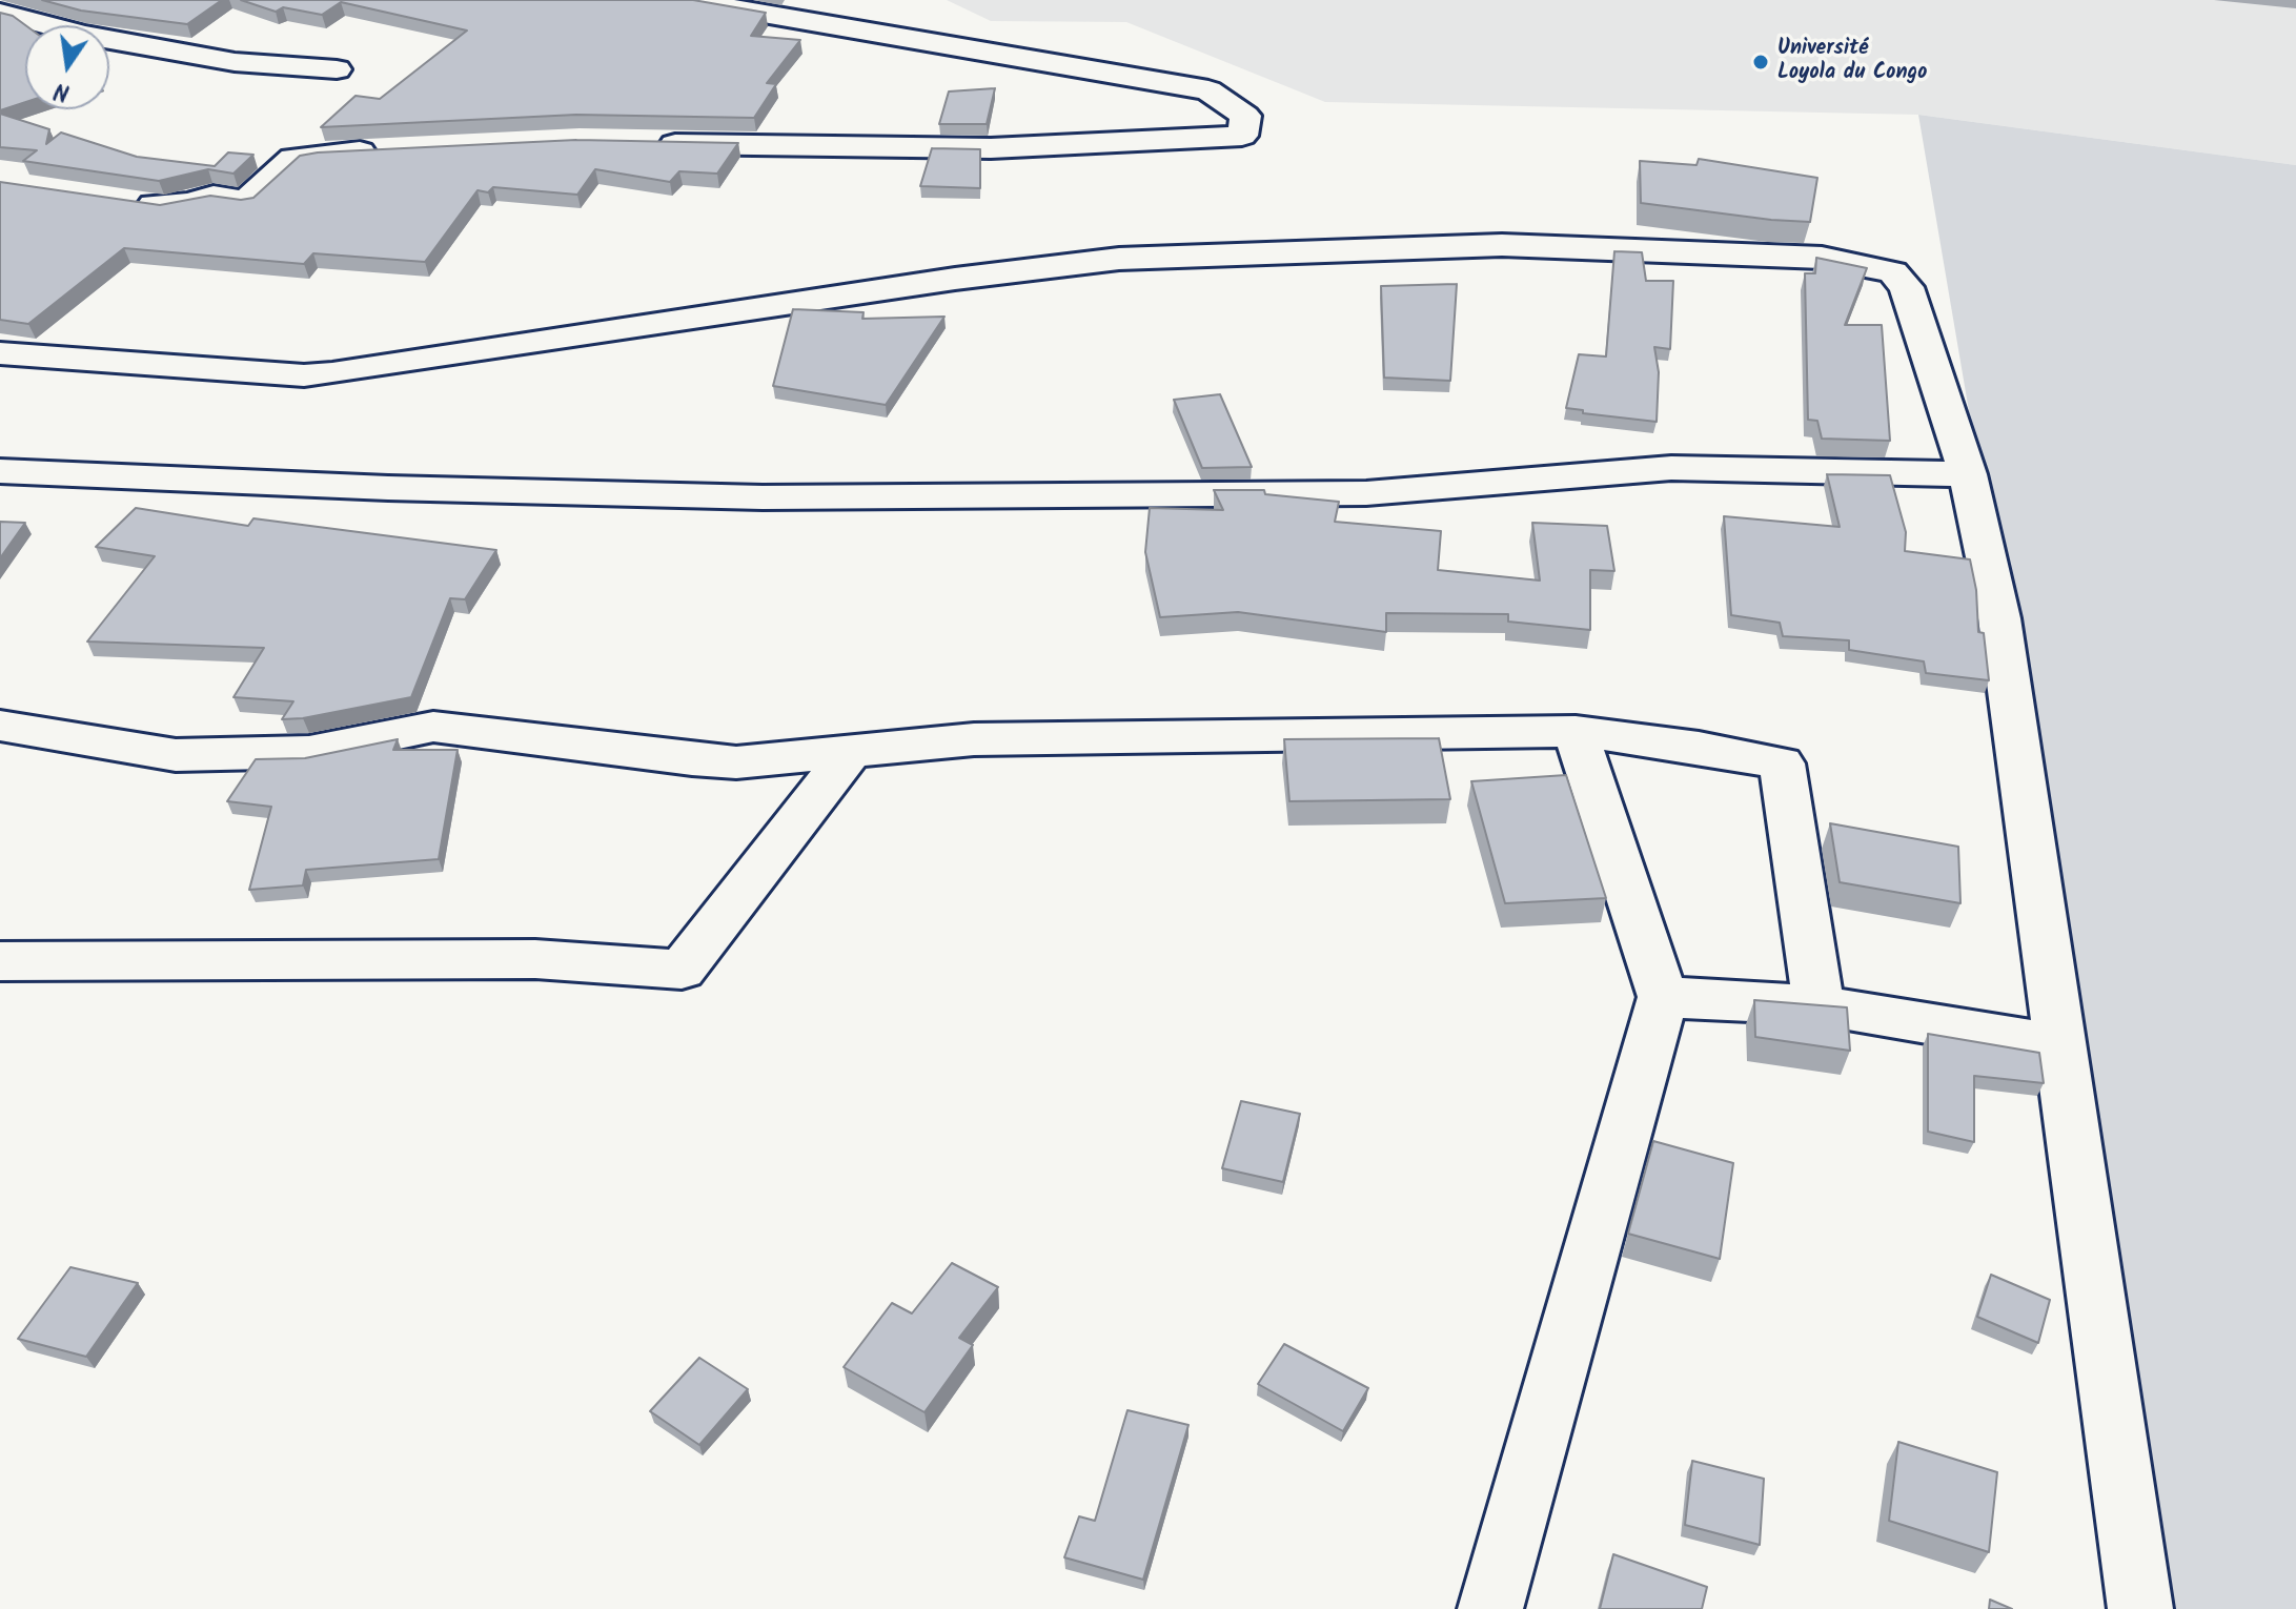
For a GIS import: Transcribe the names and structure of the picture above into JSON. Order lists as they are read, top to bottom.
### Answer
{
  "places": ["Université Loyola du Congo"],
  "north": "bottom"
}
